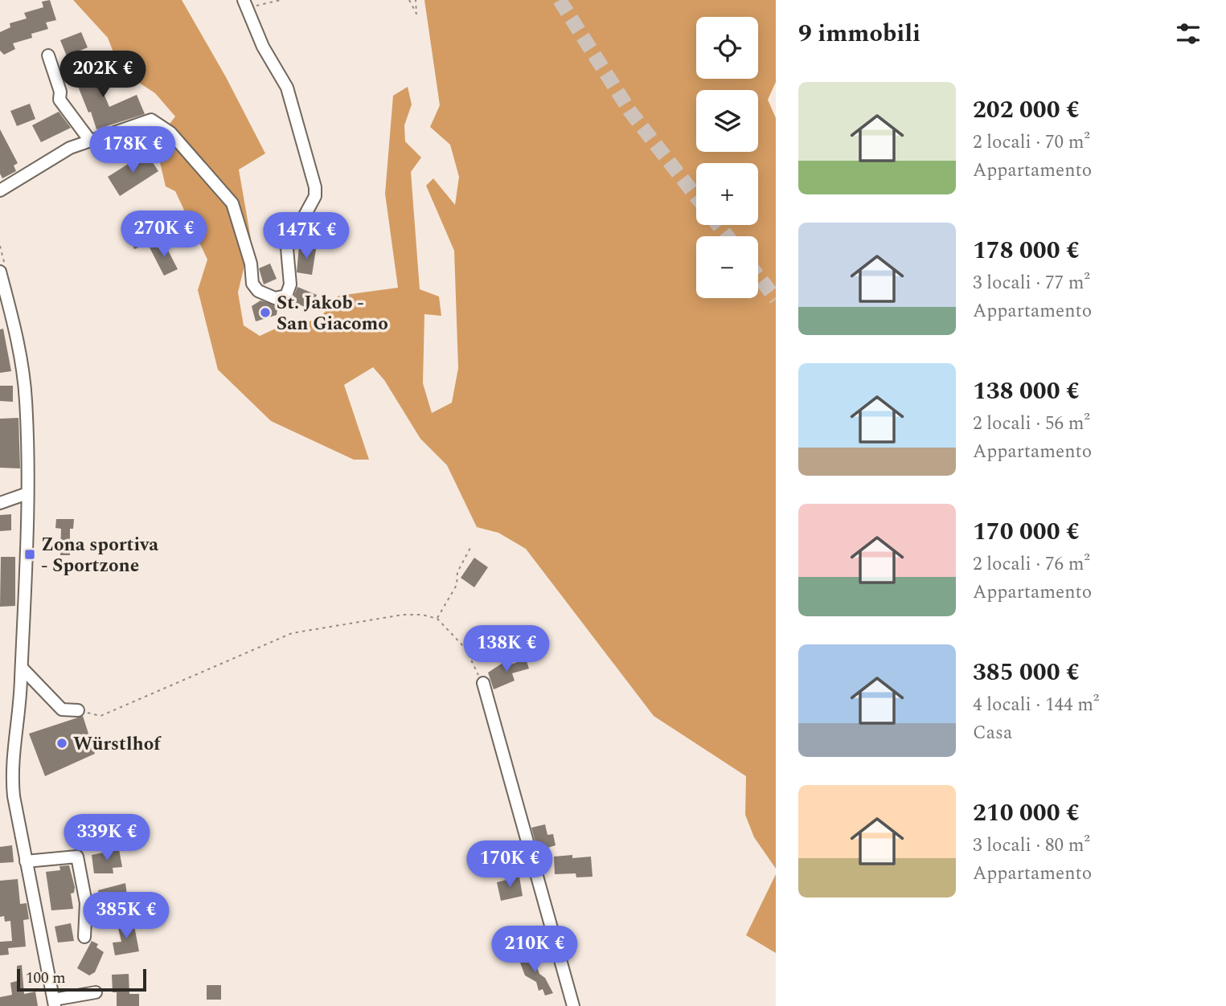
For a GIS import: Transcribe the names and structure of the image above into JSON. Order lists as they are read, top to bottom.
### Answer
{
  "places": {
    "other": ["St. Jakob - San Giacomo", "Würstlhof"],
    "transit": ["Zona sportiva - Sportzone"]
  },
  "scale_bar": "100 m",
  "page": {
    "heading": "9 immobili",
    "map_buttons": ["+", "−"],
    "price": [
      "202K €",
      "178K €",
      "270K €",
      "147K €",
      "138K €",
      "339K €",
      "170K €",
      "385K €",
      "210K €"
    ],
    "list": [
      {
        "name": "202 000 €",
        "note": "2 locali · 70 m² · Appartamento"
      },
      {
        "name": "178 000 €",
        "note": "3 locali · 77 m² · Appartamento"
      },
      {
        "name": "138 000 €",
        "note": "2 locali · 56 m² · Appartamento"
      },
      {
        "name": "170 000 €",
        "note": "2 locali · 76 m² · Appartamento"
      },
      {
        "name": "385 000 €",
        "note": "4 locali · 144 m² · Casa"
      },
      {
        "name": "210 000 €",
        "note": "3 locali · 80 m² · Appartamento"
      }
    ],
    "scale": "100 m"
  }
}
